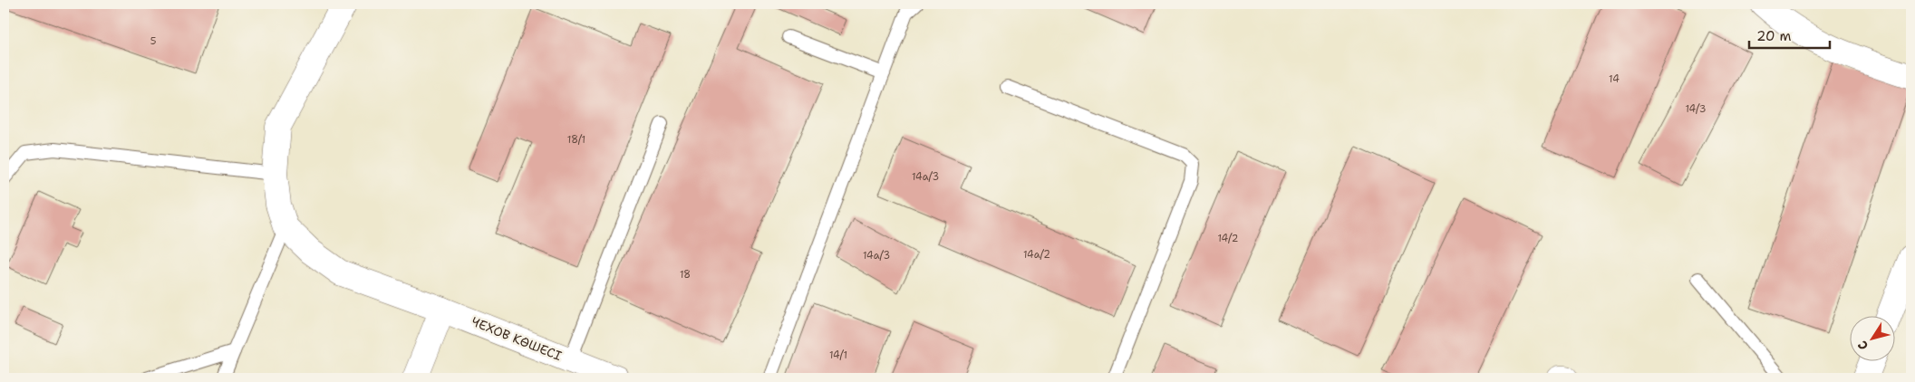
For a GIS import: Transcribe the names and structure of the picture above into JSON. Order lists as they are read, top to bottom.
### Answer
{
  "streets": {
    "street": ["ЧЕХОВ КӨШЕСІ"]
  },
  "house_numbers": [
    "5",
    "14",
    "14/3",
    "18/1",
    "14а/3",
    "14/2",
    "14а/2",
    "14а/3",
    "18",
    "14/1"
  ],
  "scale_bar": "20 m",
  "north": "bottom left"
}
